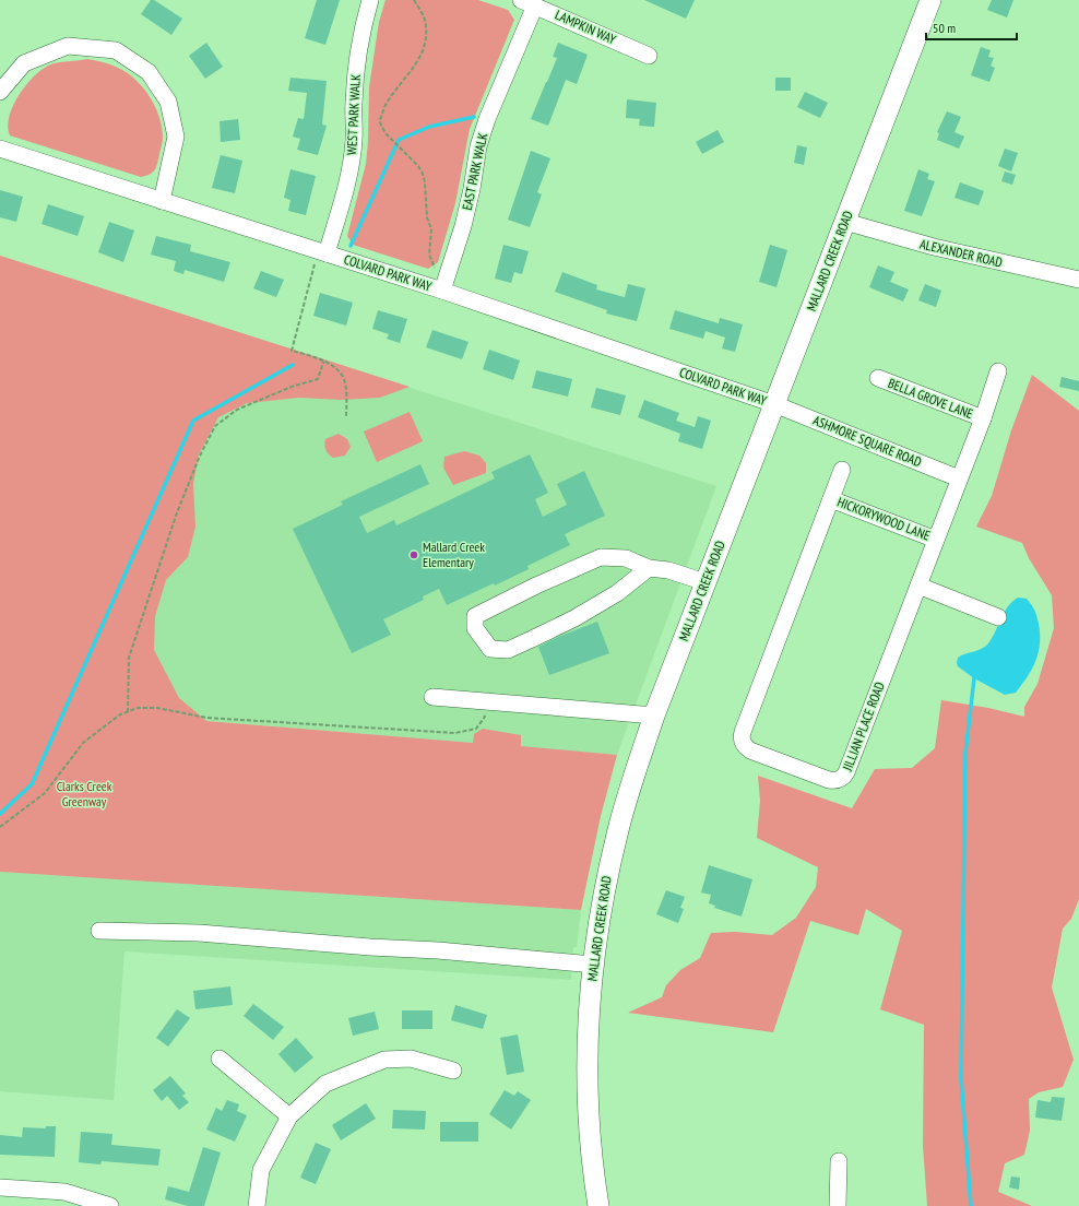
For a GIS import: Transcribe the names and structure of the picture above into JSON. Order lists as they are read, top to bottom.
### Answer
{
  "streets": {
    "main road": ["MALLARD CREEK ROAD"],
    "street": [
      "LAMPKIN WAY",
      "WEST PARK WALK",
      "EAST PARK WALK",
      "ALEXANDER ROAD",
      "COLVARD PARK WAY",
      "BELLA GROVE LANE",
      "ASHMORE SQUARE ROAD",
      "HICKORYWOOD LANE",
      "JILLIAN PLACE ROAD"
    ]
  },
  "crossings": [
    ["LAMPKIN WAY", "EAST PARK WALK"],
    ["WEST PARK WALK", "COLVARD PARK WAY"],
    ["EAST PARK WALK", "COLVARD PARK WAY"],
    ["ALEXANDER ROAD", "MALLARD CREEK ROAD"],
    ["MALLARD CREEK ROAD", "COLVARD PARK WAY"],
    ["MALLARD CREEK ROAD", "ASHMORE SQUARE ROAD"],
    ["COLVARD PARK WAY", "ASHMORE SQUARE ROAD"],
    ["BELLA GROVE LANE", "JILLIAN PLACE ROAD"],
    ["ASHMORE SQUARE ROAD", "JILLIAN PLACE ROAD"],
    ["HICKORYWOOD LANE", "JILLIAN PLACE ROAD"]
  ],
  "parks": ["Clarks Creek Greenway"],
  "places": ["Mallard Creek Elementary"],
  "scale_bar": "50 m"
}
